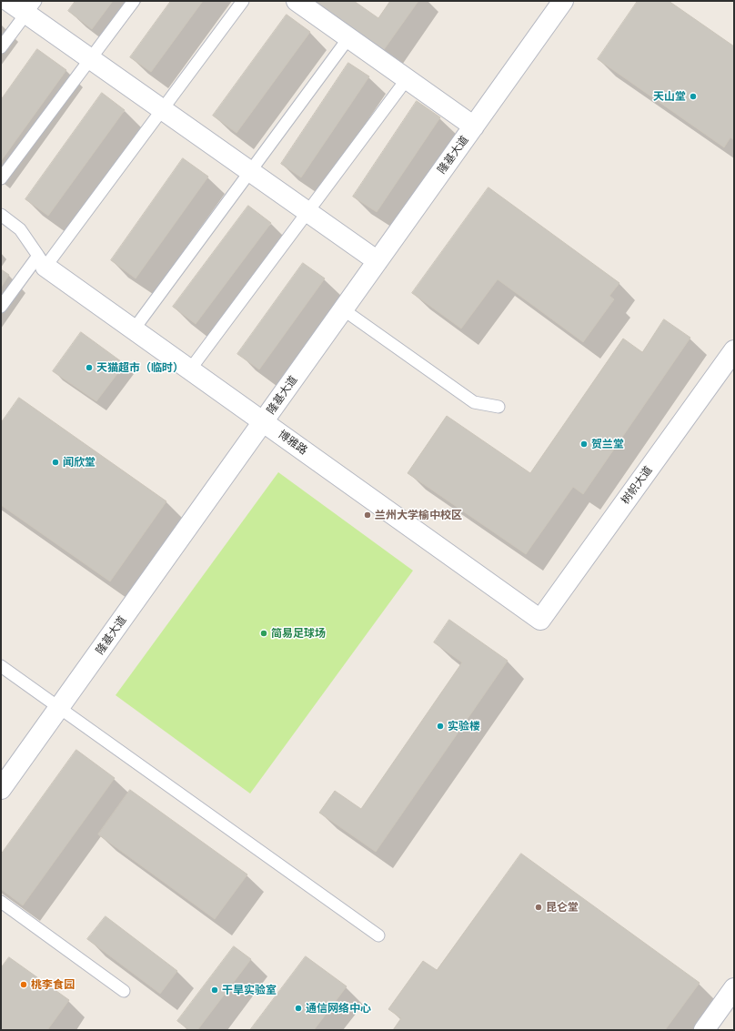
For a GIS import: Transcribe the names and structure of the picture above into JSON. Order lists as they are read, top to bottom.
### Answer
{
  "streets": {
    "street": ["隆基大道", "博雅路", "树帜大道"]
  },
  "crossings": [
    ["隆基大道", "博雅路"],
    ["博雅路", "树帜大道"]
  ],
  "places": [
    "天山堂",
    "天猫超市（临时）",
    "贺兰堂",
    "闻欣堂",
    "兰州大学榆中校区",
    "简易足球场",
    "实验楼",
    "昆仑堂",
    "桃李食园",
    "干旱实验室",
    "通信网络中心"
  ]
}
